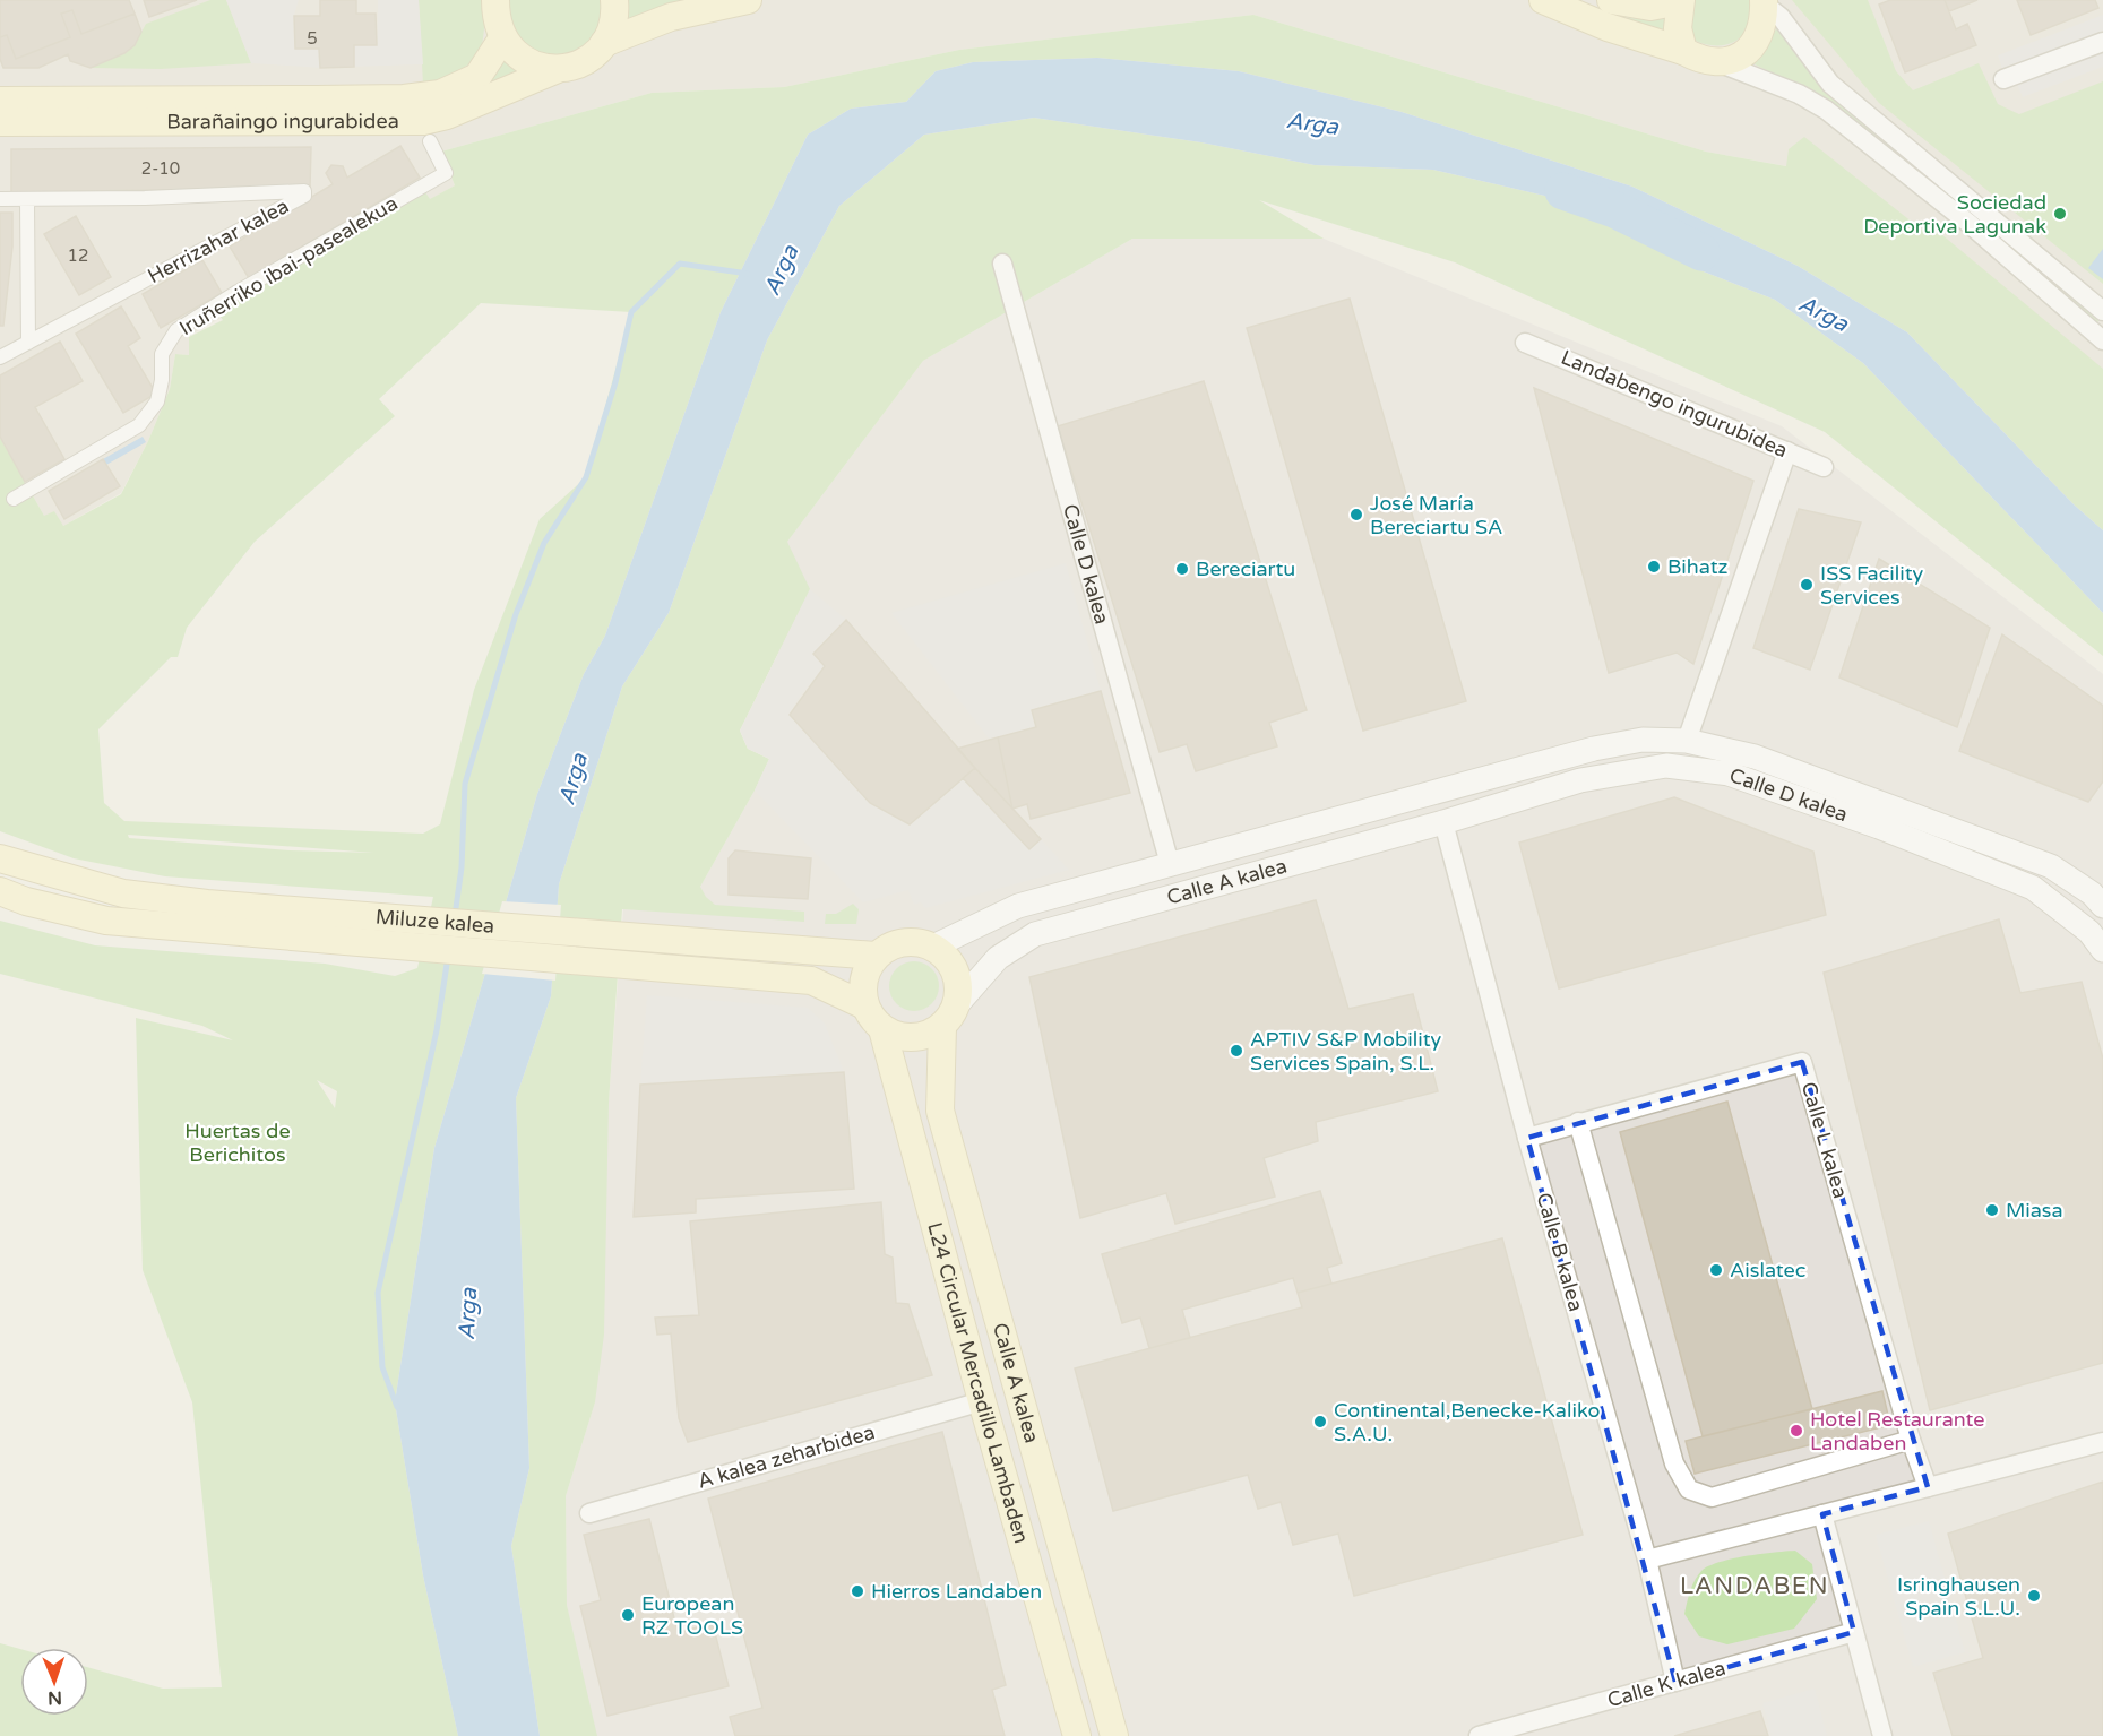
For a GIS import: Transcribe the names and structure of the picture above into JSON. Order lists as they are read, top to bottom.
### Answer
{
  "streets": {
    "main road": [
      "Barañaingo ingurabidea",
      "Calle A kalea",
      "Miluze kalea",
      "L24 Circular Mercadillo Lambaden"
    ],
    "street": [
      "Herrizahar kalea",
      "Iruñerriko ibai-pasealekua",
      "Landabengo ingurubidea",
      "Calle D kalea",
      "Calle L kalea",
      "Calle B kalea",
      "A kalea zeharbidea",
      "Calle K kalea"
    ]
  },
  "crossings": [
    ["Calle D kalea", "Calle A kalea"],
    ["Calle D kalea", "Calle B kalea"],
    ["Calle A kalea", "Miluze kalea"],
    ["Calle A kalea", "Calle B kalea"],
    ["Calle A kalea", "L24 Circular Mercadillo Lambaden"],
    ["Miluze kalea", "L24 Circular Mercadillo Lambaden"],
    ["Calle L kalea", "Calle B kalea"],
    ["Calle B kalea", "Calle K kalea"],
    ["L24 Circular Mercadillo Lambaden", "A kalea zeharbidea"]
  ],
  "districts": ["LANDABEN"],
  "water": ["Arga"],
  "parks": ["Huertas de Berichitos"],
  "places": [
    "Sociedad Deportiva Lagunak",
    "José María Bereciartu SA",
    "Bihatz",
    "Bereciartu",
    "ISS Facility Services",
    "APTIV S&P Mobility Services Spain, S.L.",
    "Miasa",
    "Aislatec",
    "Continental,Benecke-Kaliko S.A.U.",
    "Hotel Restaurante Landaben",
    "Hierros Landaben",
    "Isringhausen Spain S.L.U.",
    "European RZ TOOLS"
  ],
  "house_numbers": ["5", "2-10", "12"],
  "north": "bottom"
}
